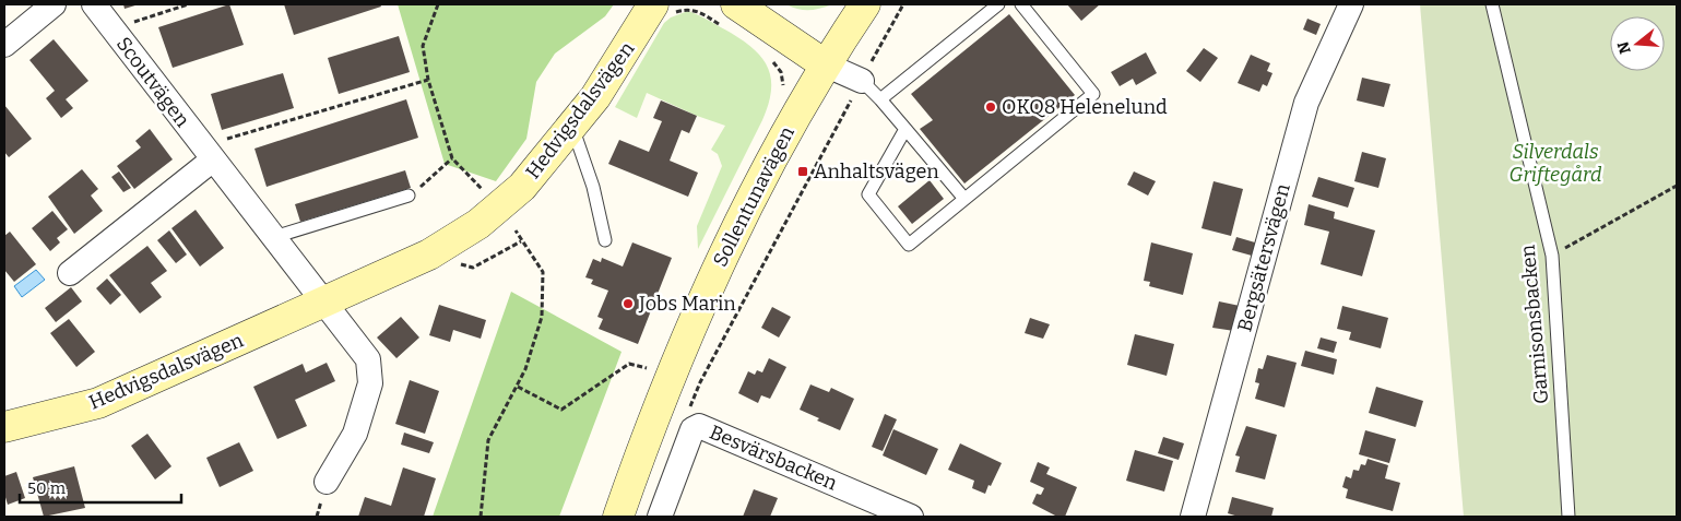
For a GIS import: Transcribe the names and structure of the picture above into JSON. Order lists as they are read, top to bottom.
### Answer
{
  "streets": {
    "street": [
      "Scoutvägen",
      "Hedvigsdalsvägen",
      "Sollentunavägen",
      "Bergsätersvägen",
      "Besvärsbacken"
    ],
    "lane": ["Garnisonsbacken"]
  },
  "crossings": [
    ["Scoutvägen", "Hedvigsdalsvägen"]
  ],
  "parks": ["Silverdals Griftegård"],
  "places": {
    "other": ["OKQ8 Helenelund", "Jobs Marin"],
    "transit": ["Anhaltsvägen"]
  },
  "scale_bar": "50 m",
  "north": "left"
}
